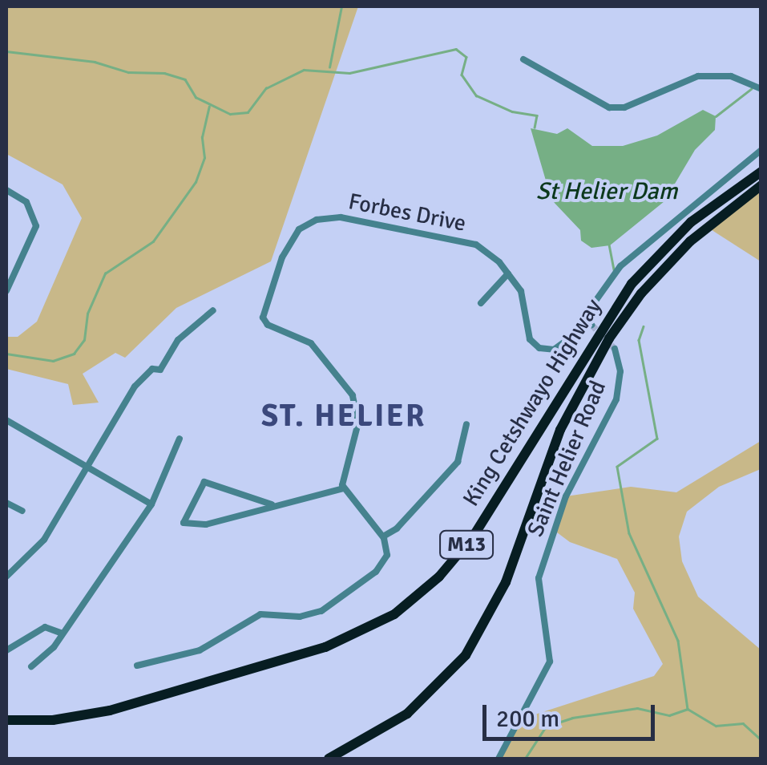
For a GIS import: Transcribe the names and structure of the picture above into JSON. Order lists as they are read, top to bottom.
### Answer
{
  "streets": {
    "highway": ["King Cetshwayo Highway", "M13"],
    "street": ["Forbes Drive", "Saint Helier Road"]
  },
  "districts": ["ST. HELIER"],
  "water": ["St Helier Dam"],
  "scale_bar": "200 m"
}
